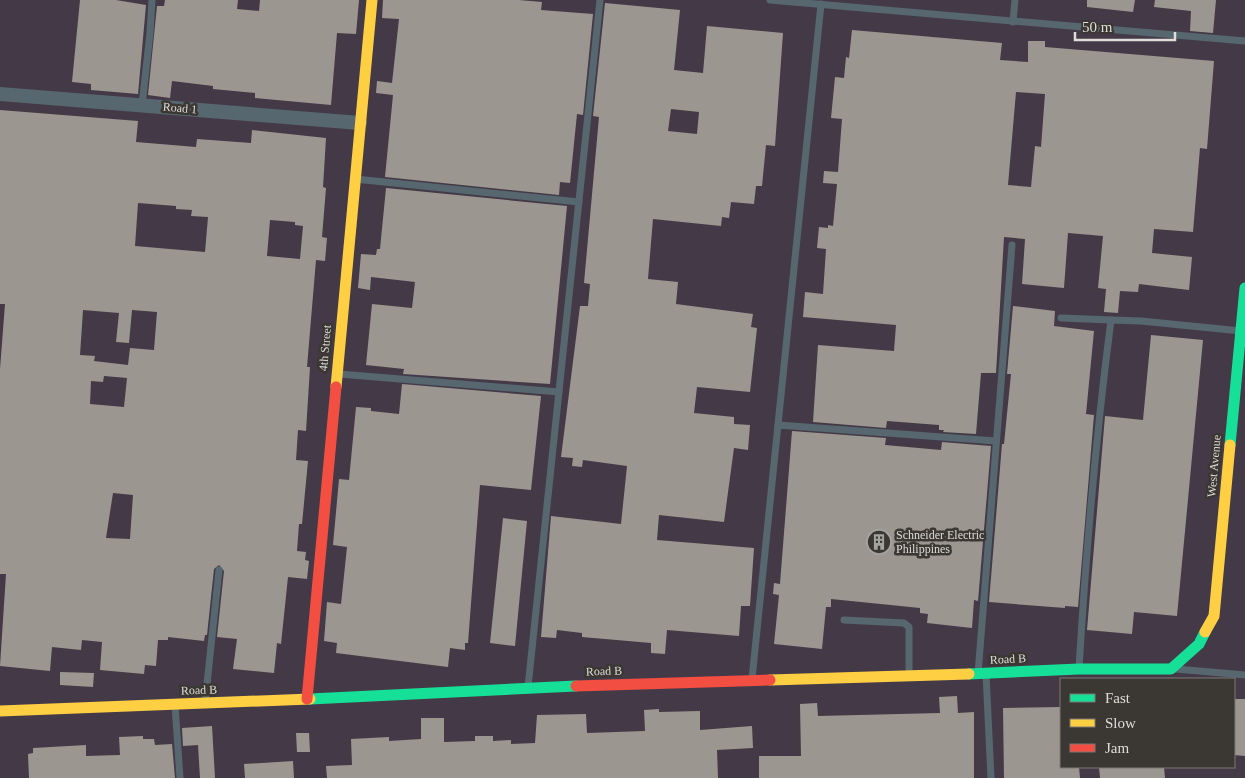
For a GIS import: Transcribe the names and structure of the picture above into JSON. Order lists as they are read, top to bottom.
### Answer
{
  "streets": {
    "street": [
      "Road 1",
      "4th Street",
      "West Avenue",
      "Road B"
    ]
  },
  "crossings": [
    ["Road 1", "4th Street"],
    ["4th Street", "Road B"],
    ["West Avenue", "Road B"]
  ],
  "places": {
    "building": ["Schneider Electric Philippines"]
  },
  "legend": ["Fast", "Slow", "Jam"],
  "scale_bar": "50 m"
}
